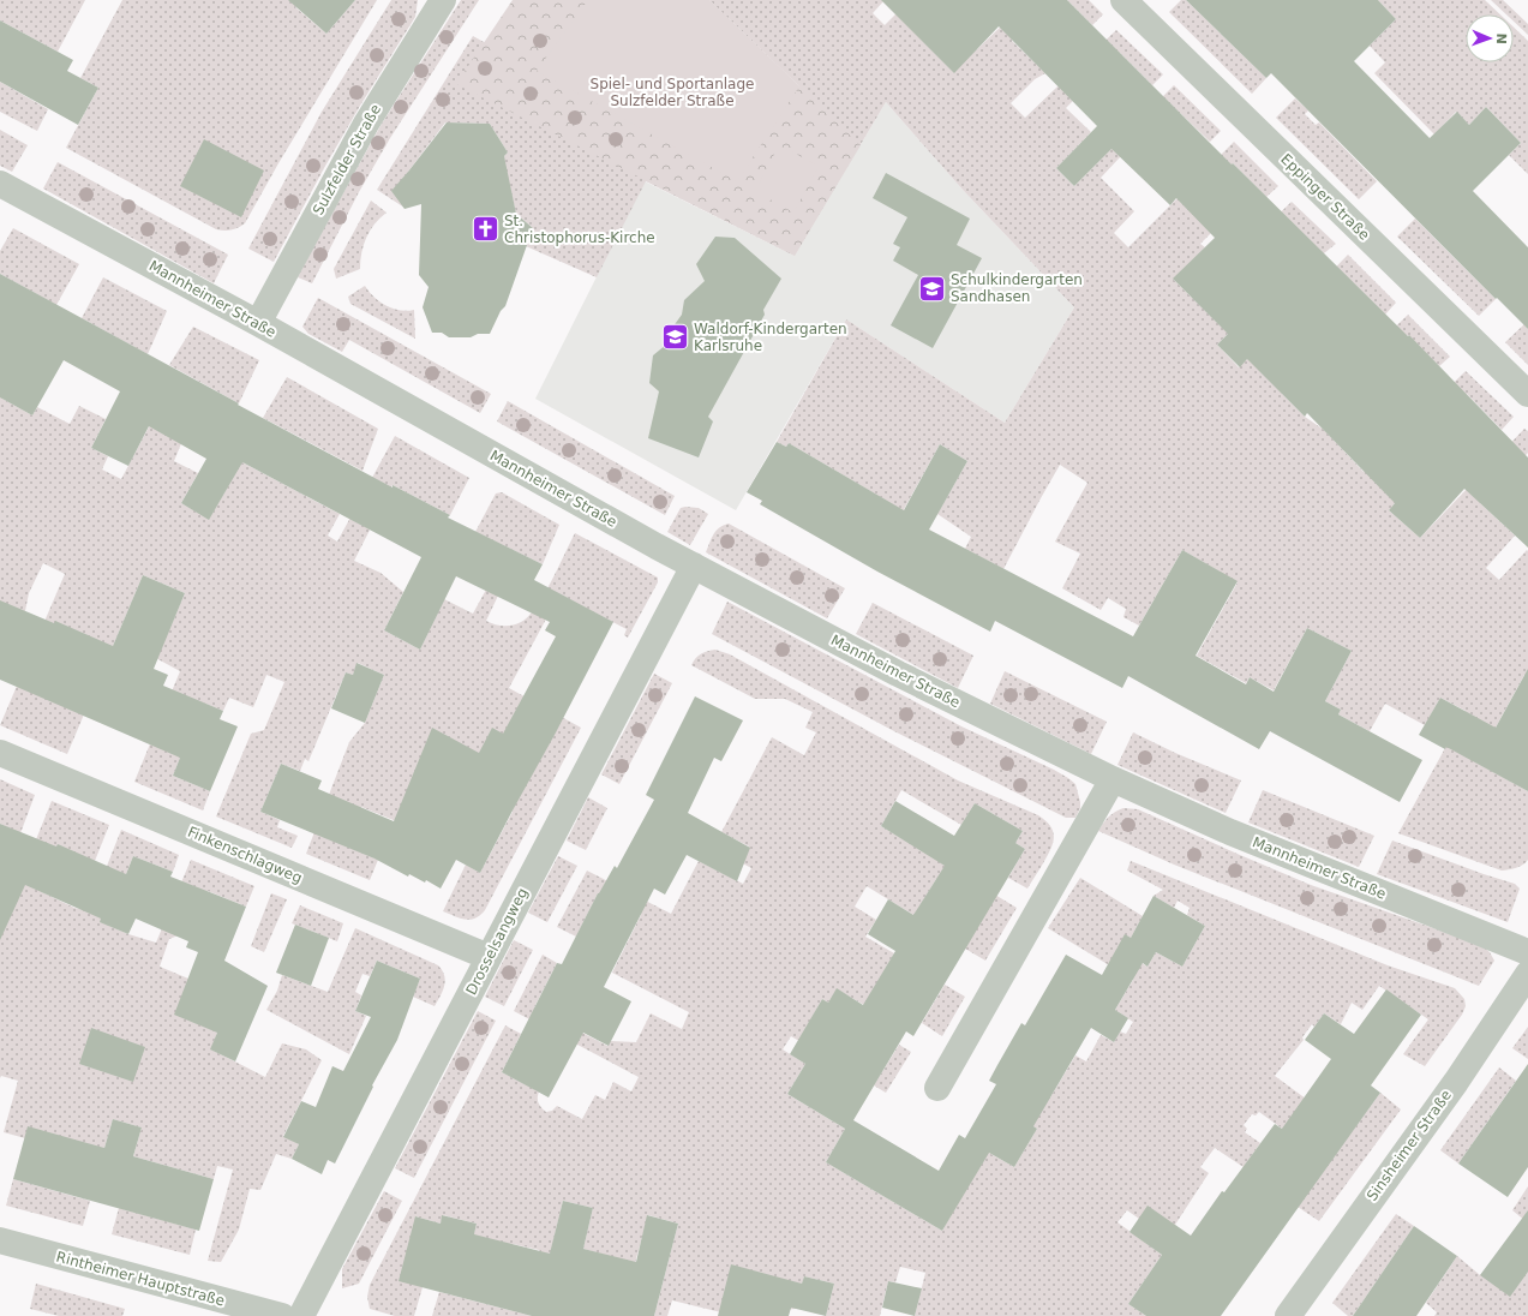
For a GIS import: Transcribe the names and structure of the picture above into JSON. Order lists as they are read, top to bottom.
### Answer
{
  "streets": {
    "street": [
      "Sulzfelder Straße",
      "Eppinger Straße",
      "Mannheimer Straße",
      "Finkenschlagweg",
      "Drosselsangweg",
      "Sinsheimer Straße",
      "Rintheimer Hauptstraße"
    ]
  },
  "crossings": [
    ["Sulzfelder Straße", "Mannheimer Straße"],
    ["Mannheimer Straße", "Drosselsangweg"],
    ["Finkenschlagweg", "Drosselsangweg"]
  ],
  "parks": ["Spiel- und Sportanlage Sulzfelder Straße"],
  "places": {
    "church": ["St. Christophorus-Kirche"],
    "school or university": ["Schulkindergarten Sandhasen", "Waldorf-Kindergarten Karlsruhe"]
  },
  "north": "right"
}
